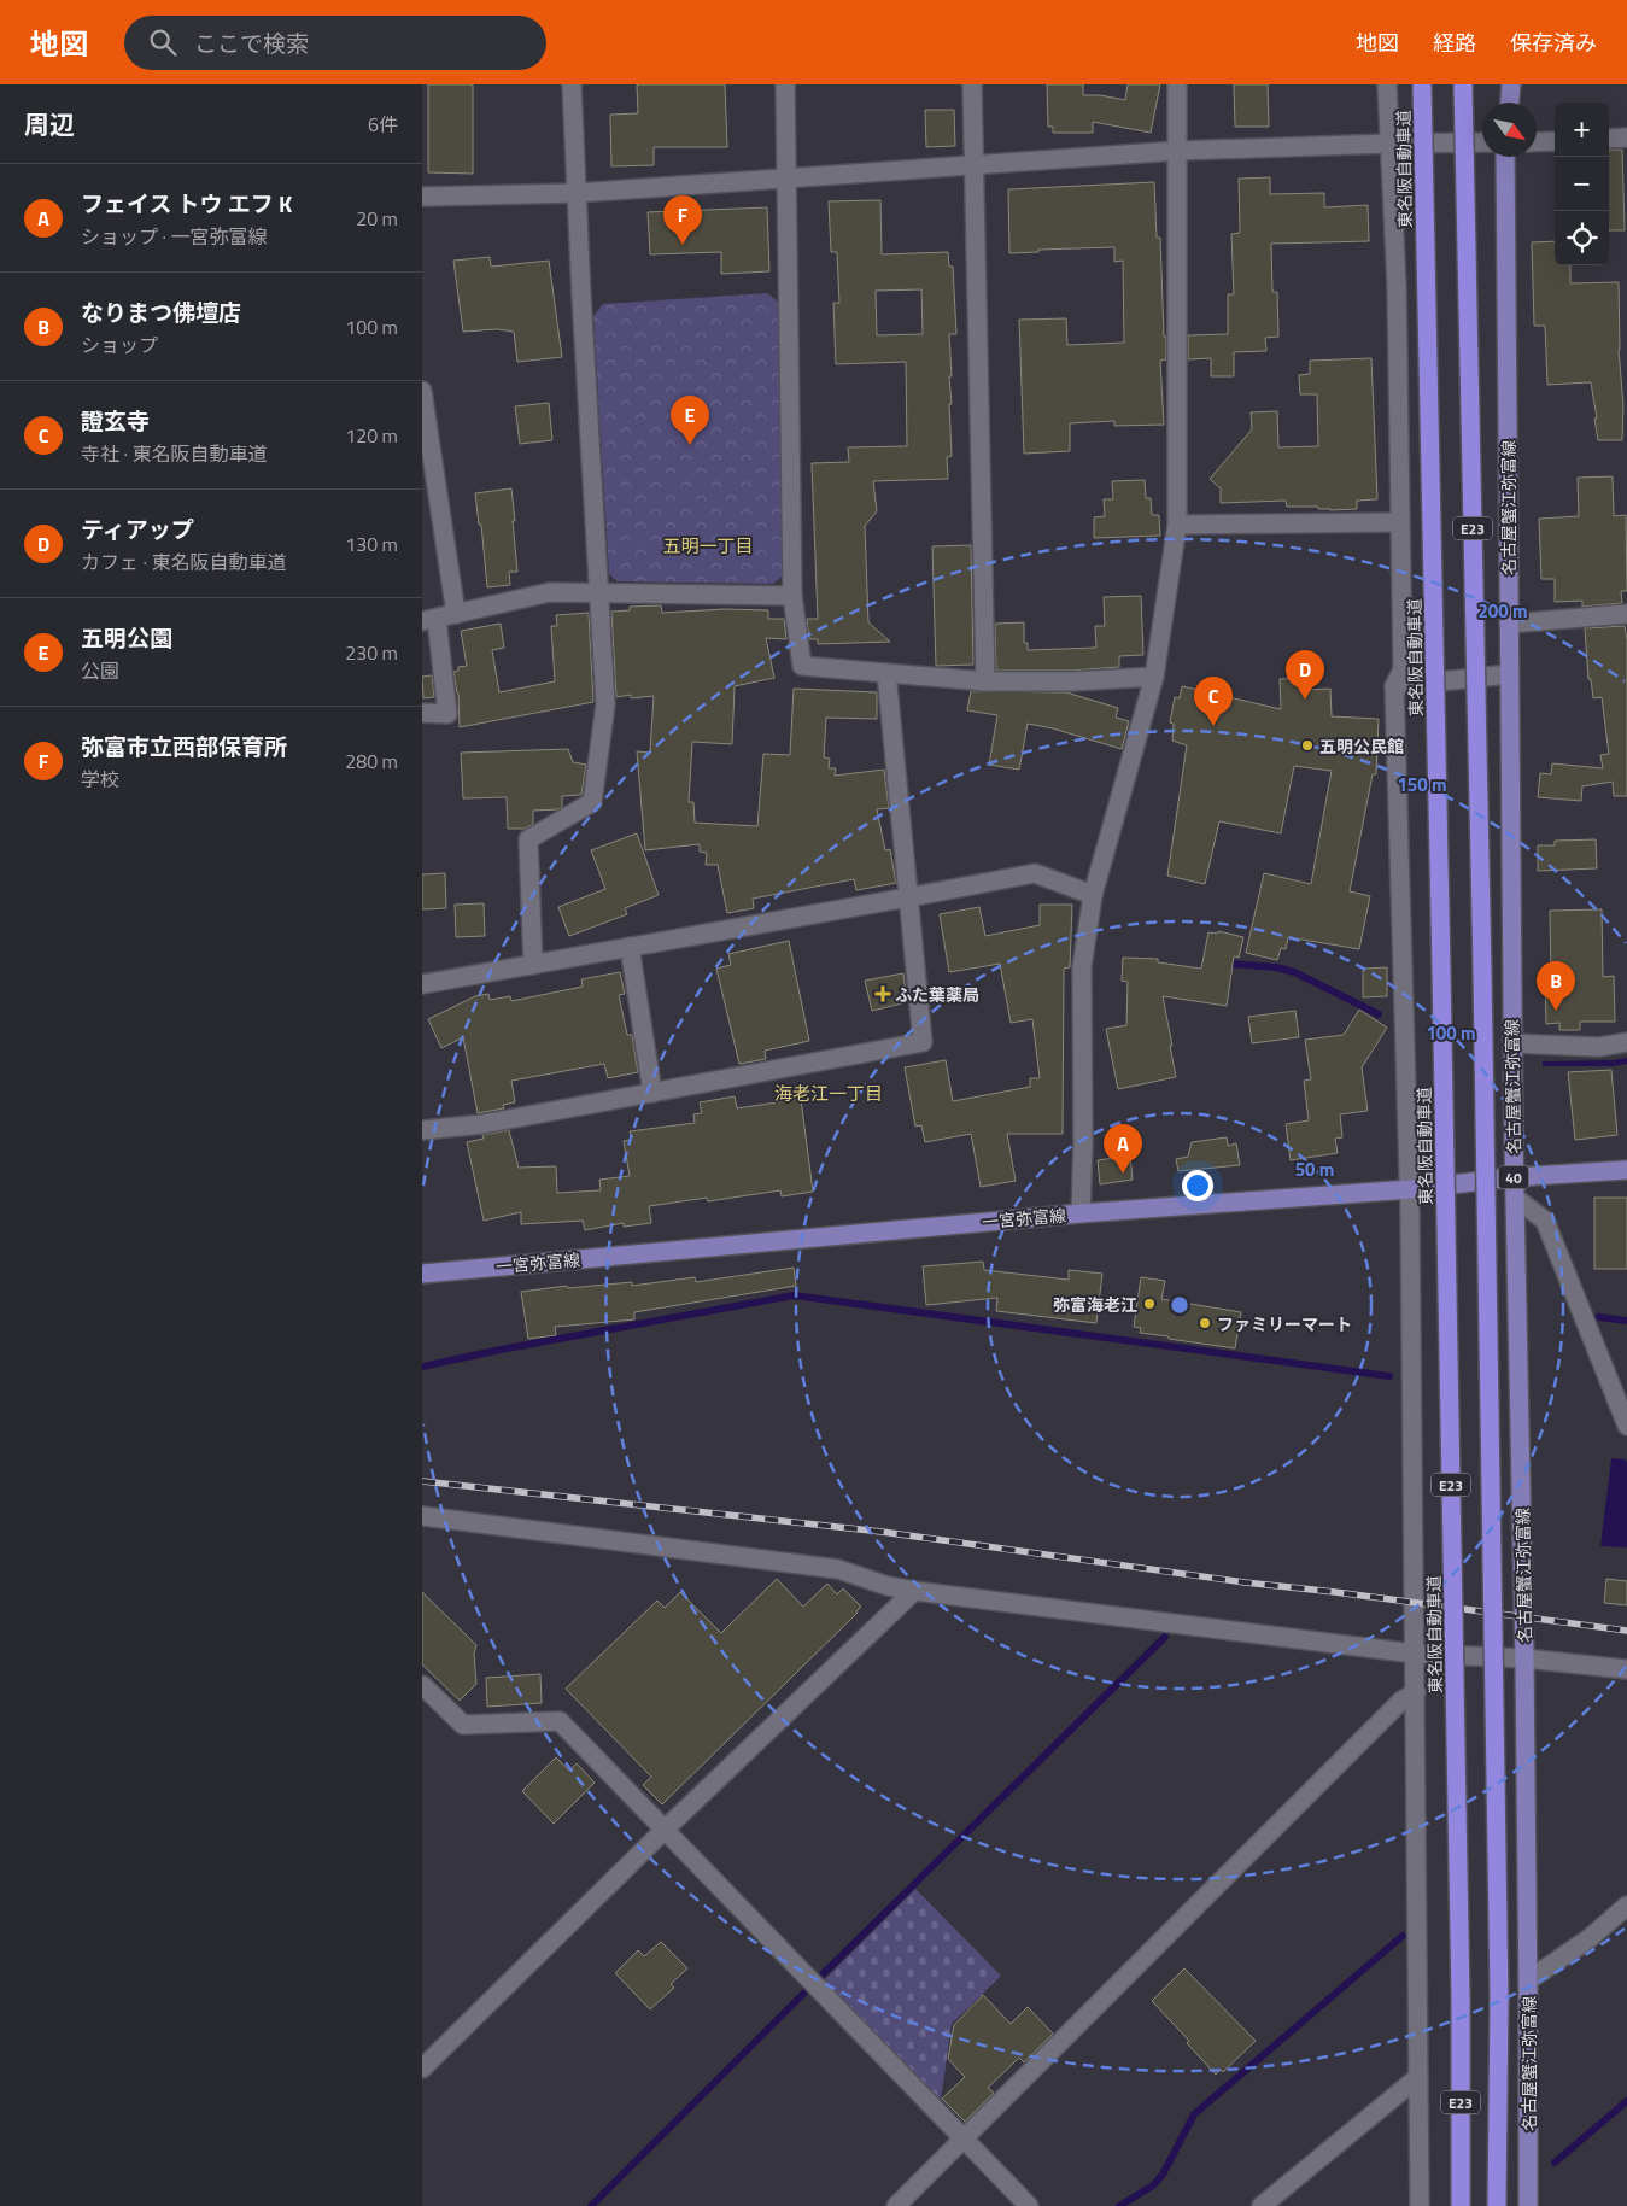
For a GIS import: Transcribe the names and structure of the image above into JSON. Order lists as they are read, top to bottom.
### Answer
{
  "streets": {
    "highway": ["東名阪自動車道", "E23"],
    "main road": ["名古屋蟹江弥富線", "40", "一宮弥富線"]
  },
  "crossings": [
    ["名古屋蟹江弥富線", "一宮弥富線"]
  ],
  "districts": ["五明一丁目", "海老江一丁目"],
  "places": {
    "other": ["五明公民館", "弥富海老江", "ファミリーマート"],
    "health": ["ふた葉薬局"]
  },
  "north": "bottom right",
  "page": {
    "header": "地図",
    "search": "ここで検索",
    "nav": ["地図", "経路", "保存済み"],
    "heading": ["周辺", "6件"],
    "map_buttons": ["+", "−"],
    "list": [
      {
        "mark": "A",
        "name": "フェイス トウ エフ K",
        "note": "ショップ · 一宮弥富線",
        "value": "20 m"
      },
      {
        "mark": "B",
        "name": "なりまつ佛壇店",
        "note": "ショップ",
        "value": "100 m"
      },
      {
        "mark": "C",
        "name": "證玄寺",
        "note": "寺社 · 東名阪自動車道",
        "value": "120 m"
      },
      {
        "mark": "D",
        "name": "ティアップ",
        "note": "カフェ · 東名阪自動車道",
        "value": "130 m"
      },
      {
        "mark": "E",
        "name": "五明公園",
        "note": "公園",
        "value": "230 m"
      },
      {
        "mark": "F",
        "name": "弥富市立西部保育所",
        "note": "学校",
        "value": "280 m"
      }
    ],
    "pins": [
      "F",
      "E",
      "D",
      "C",
      "B",
      "A"
    ]
  },
  "rings": [
    "200 m",
    "150 m",
    "100 m",
    "50 m"
  ]
}
